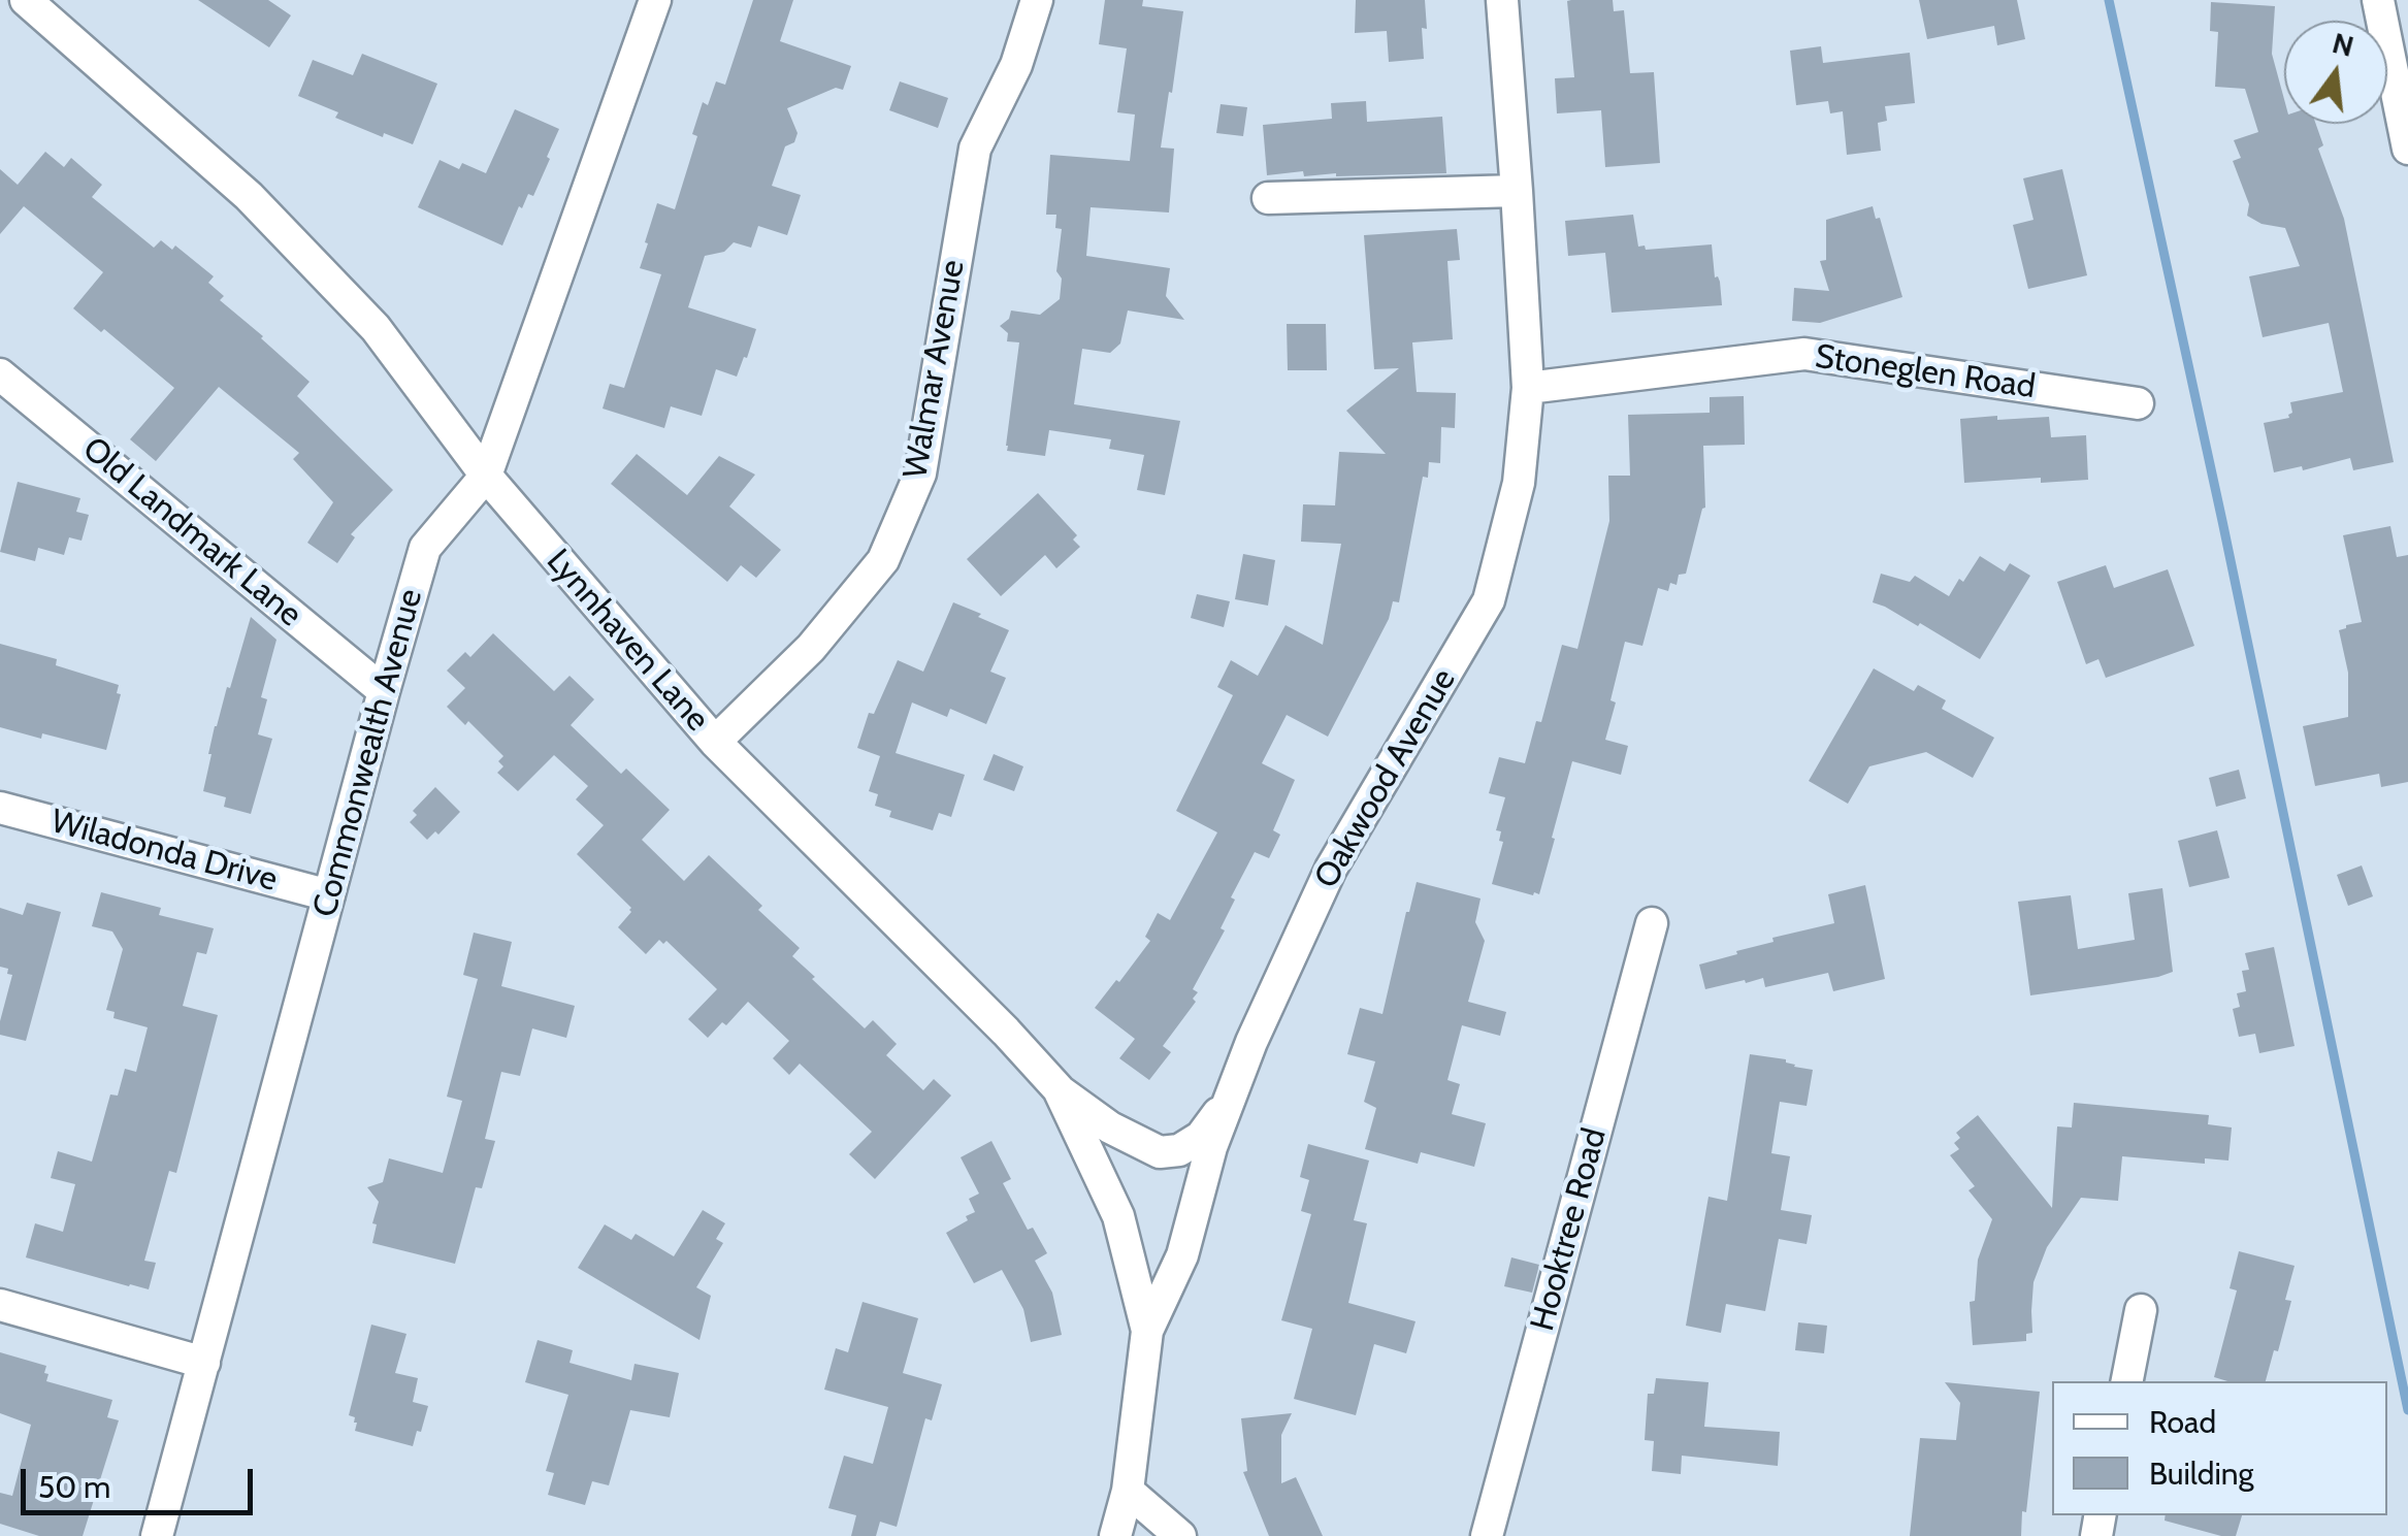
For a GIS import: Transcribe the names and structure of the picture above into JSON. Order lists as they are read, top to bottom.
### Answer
{
  "streets": {
    "street": [
      "Walmar Avenue",
      "Stoneglen Road",
      "Old Landmark Lane",
      "Lynnhaven Lane",
      "Commonwealth Avenue",
      "Oakwood Avenue",
      "Wiladonda Drive",
      "Hooktree Road"
    ]
  },
  "crossings": [
    ["Walmar Avenue", "Lynnhaven Lane"],
    ["Stoneglen Road", "Oakwood Avenue"],
    ["Old Landmark Lane", "Commonwealth Avenue"],
    ["Lynnhaven Lane", "Commonwealth Avenue"],
    ["Lynnhaven Lane", "Oakwood Avenue"],
    ["Commonwealth Avenue", "Wiladonda Drive"]
  ],
  "legend": ["Road", "Building"],
  "scale_bar": "50 m",
  "north": "top"
}
